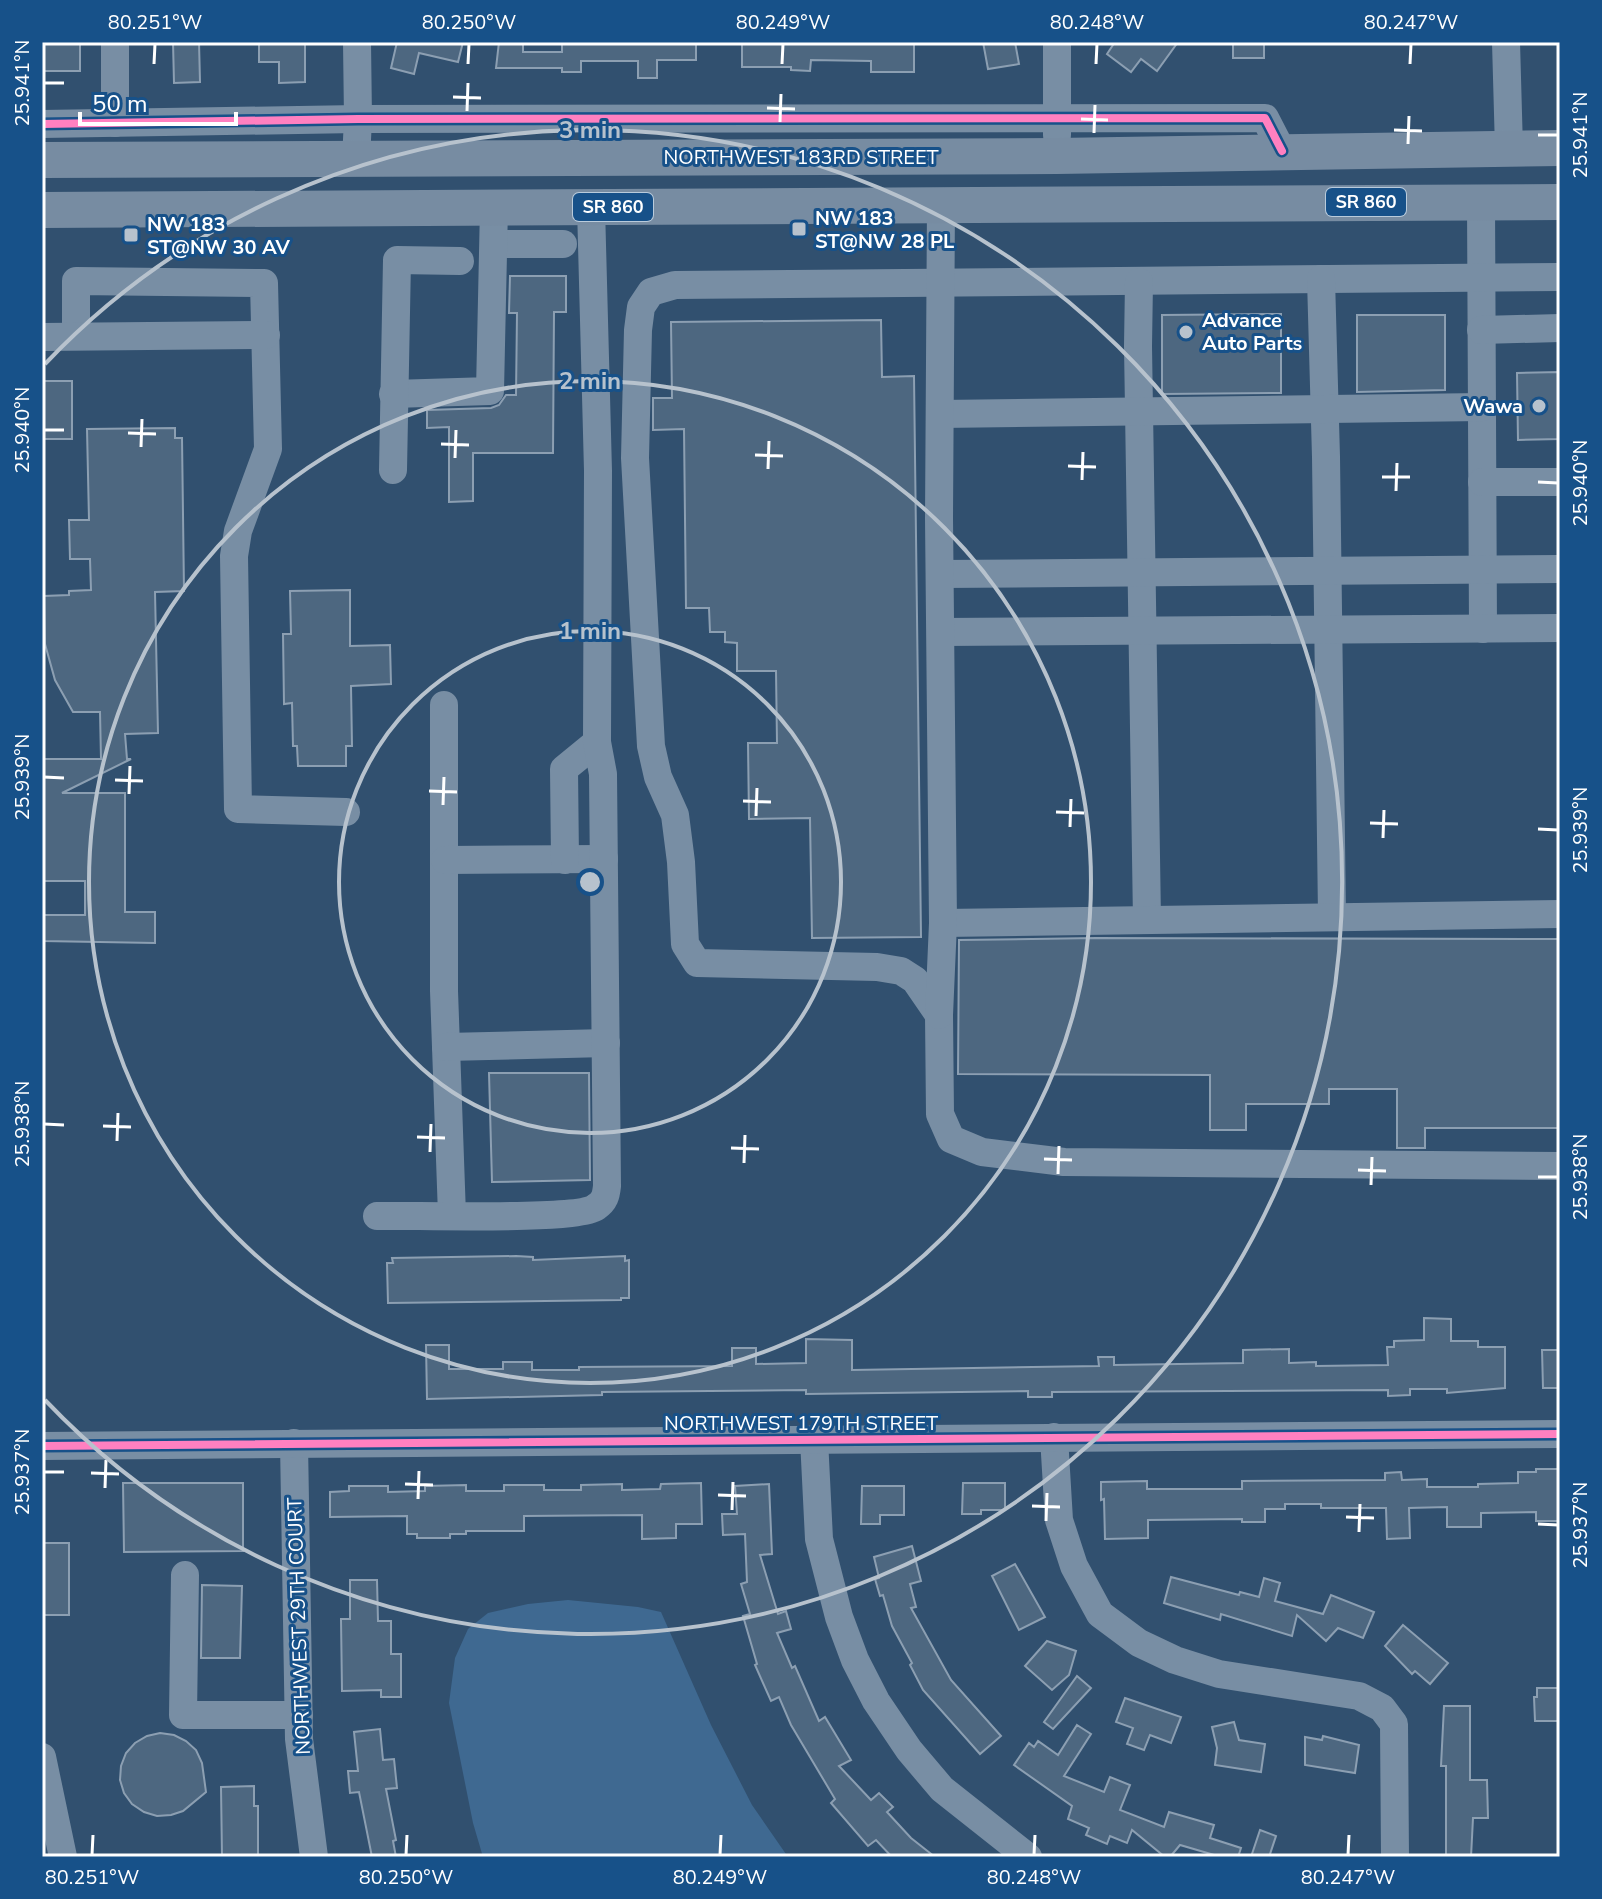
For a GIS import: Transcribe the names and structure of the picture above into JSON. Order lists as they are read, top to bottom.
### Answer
{
  "streets": {
    "main road": ["NORTHWEST 183RD STREET", "SR 860"],
    "street": ["NORTHWEST 179TH STREET", "NORTHWEST 29TH COURT"]
  },
  "crossings": [
    ["NORTHWEST 179TH STREET", "NORTHWEST 29TH COURT"]
  ],
  "places": {
    "transit": ["NW 183 ST@NW 28 PL", "NW 183 ST@NW 30 AV"],
    "other": ["Advance Auto Parts", "Wawa"]
  },
  "scale_bar": "50 m",
  "coordinates": [
    "80.251°W",
    "80.250°W",
    "80.249°W",
    "80.248°W",
    "80.247°W",
    "25.941°N",
    "25.940°N",
    "25.939°N",
    "25.938°N",
    "25.937°N"
  ],
  "rings": ["3 min", "2 min", "1 min"]
}
